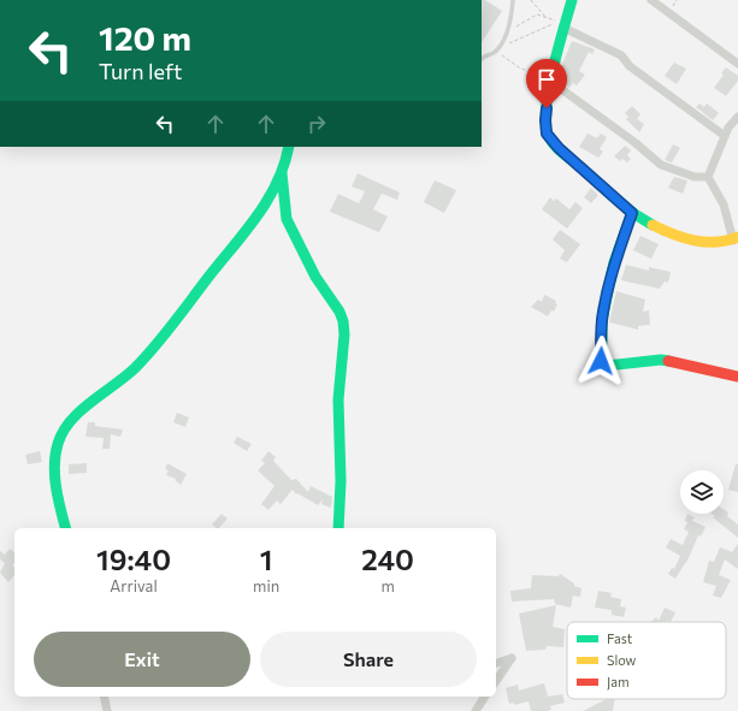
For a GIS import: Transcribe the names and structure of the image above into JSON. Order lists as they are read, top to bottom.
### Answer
{
  "legend": ["Fast", "Slow", "Jam"],
  "page": {
    "turn": ["120 m", "Turn left"],
    "eta": [
      "19:40",
      "Arrival",
      "1",
      "min",
      "240",
      "m"
    ],
    "buttons": ["Exit", "Share"]
  }
}
